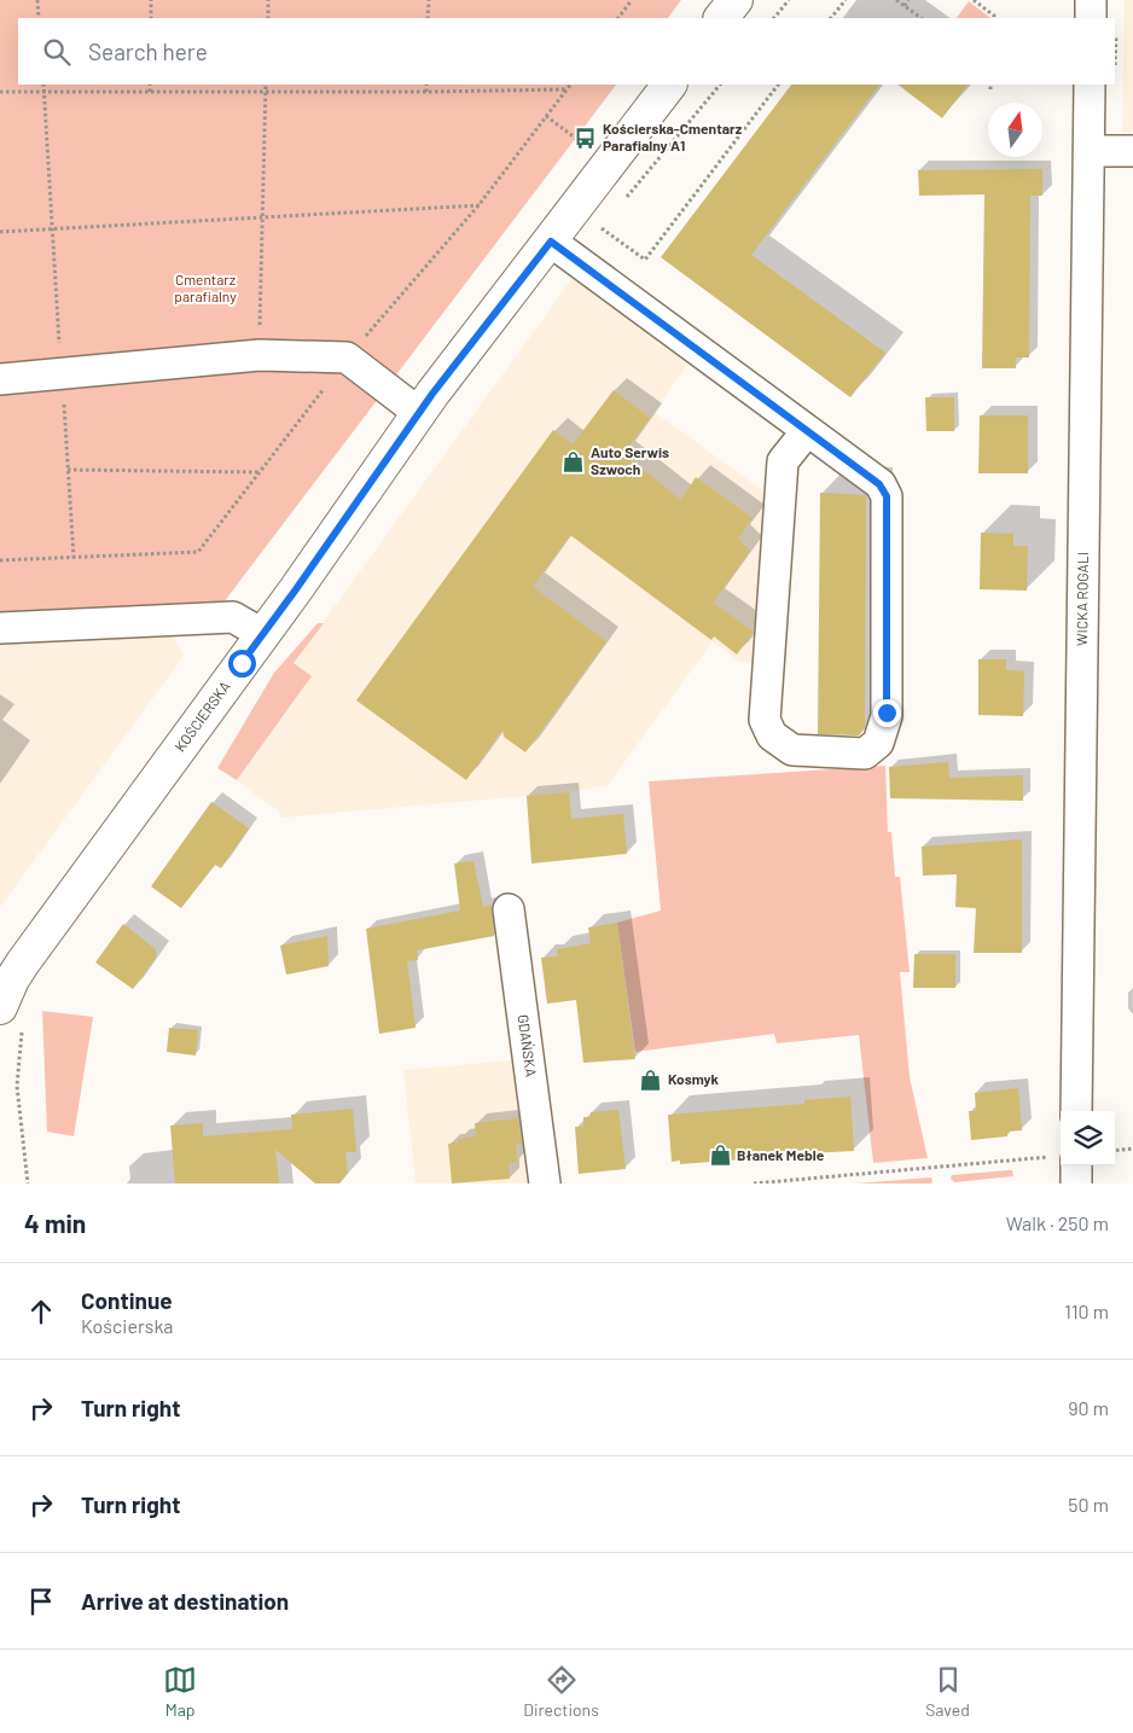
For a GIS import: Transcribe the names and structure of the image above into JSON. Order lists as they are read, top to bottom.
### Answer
{
  "streets": {
    "main road": ["KOŚCIERSKA"],
    "street": ["WICKA ROGALI", "GDAŃSKA"]
  },
  "parks": ["Cmentarz parafialny"],
  "places": {
    "bus stop": ["Kościerska-Cmentarz Parafialny A1"],
    "shop": ["Auto Serwis Szwoch", "Kosmyk", "Błanek Meble"]
  },
  "north": "top",
  "page": {
    "search": "Search here",
    "heading": ["4 min", "Walk · 250 m"],
    "list": [
      ["Continue", "Kościerska", "110 m"],
      ["Turn right", "90 m"],
      ["Turn right", "50 m"],
      "Arrive at destination"
    ],
    "nav": ["Map", "Directions", "Saved"]
  }
}
